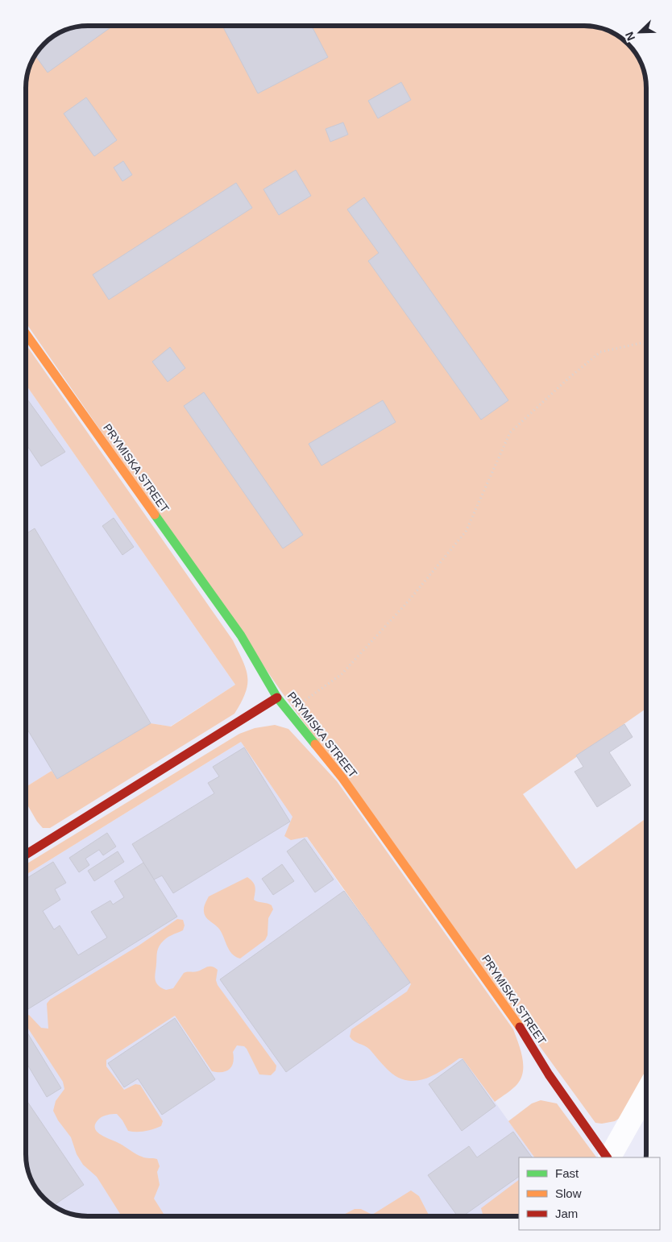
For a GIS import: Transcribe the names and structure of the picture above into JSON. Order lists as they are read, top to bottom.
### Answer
{
  "streets": {
    "street": ["PRYMISKA STREET"]
  },
  "legend": ["Fast", "Slow", "Jam"],
  "north": "bottom left"
}
